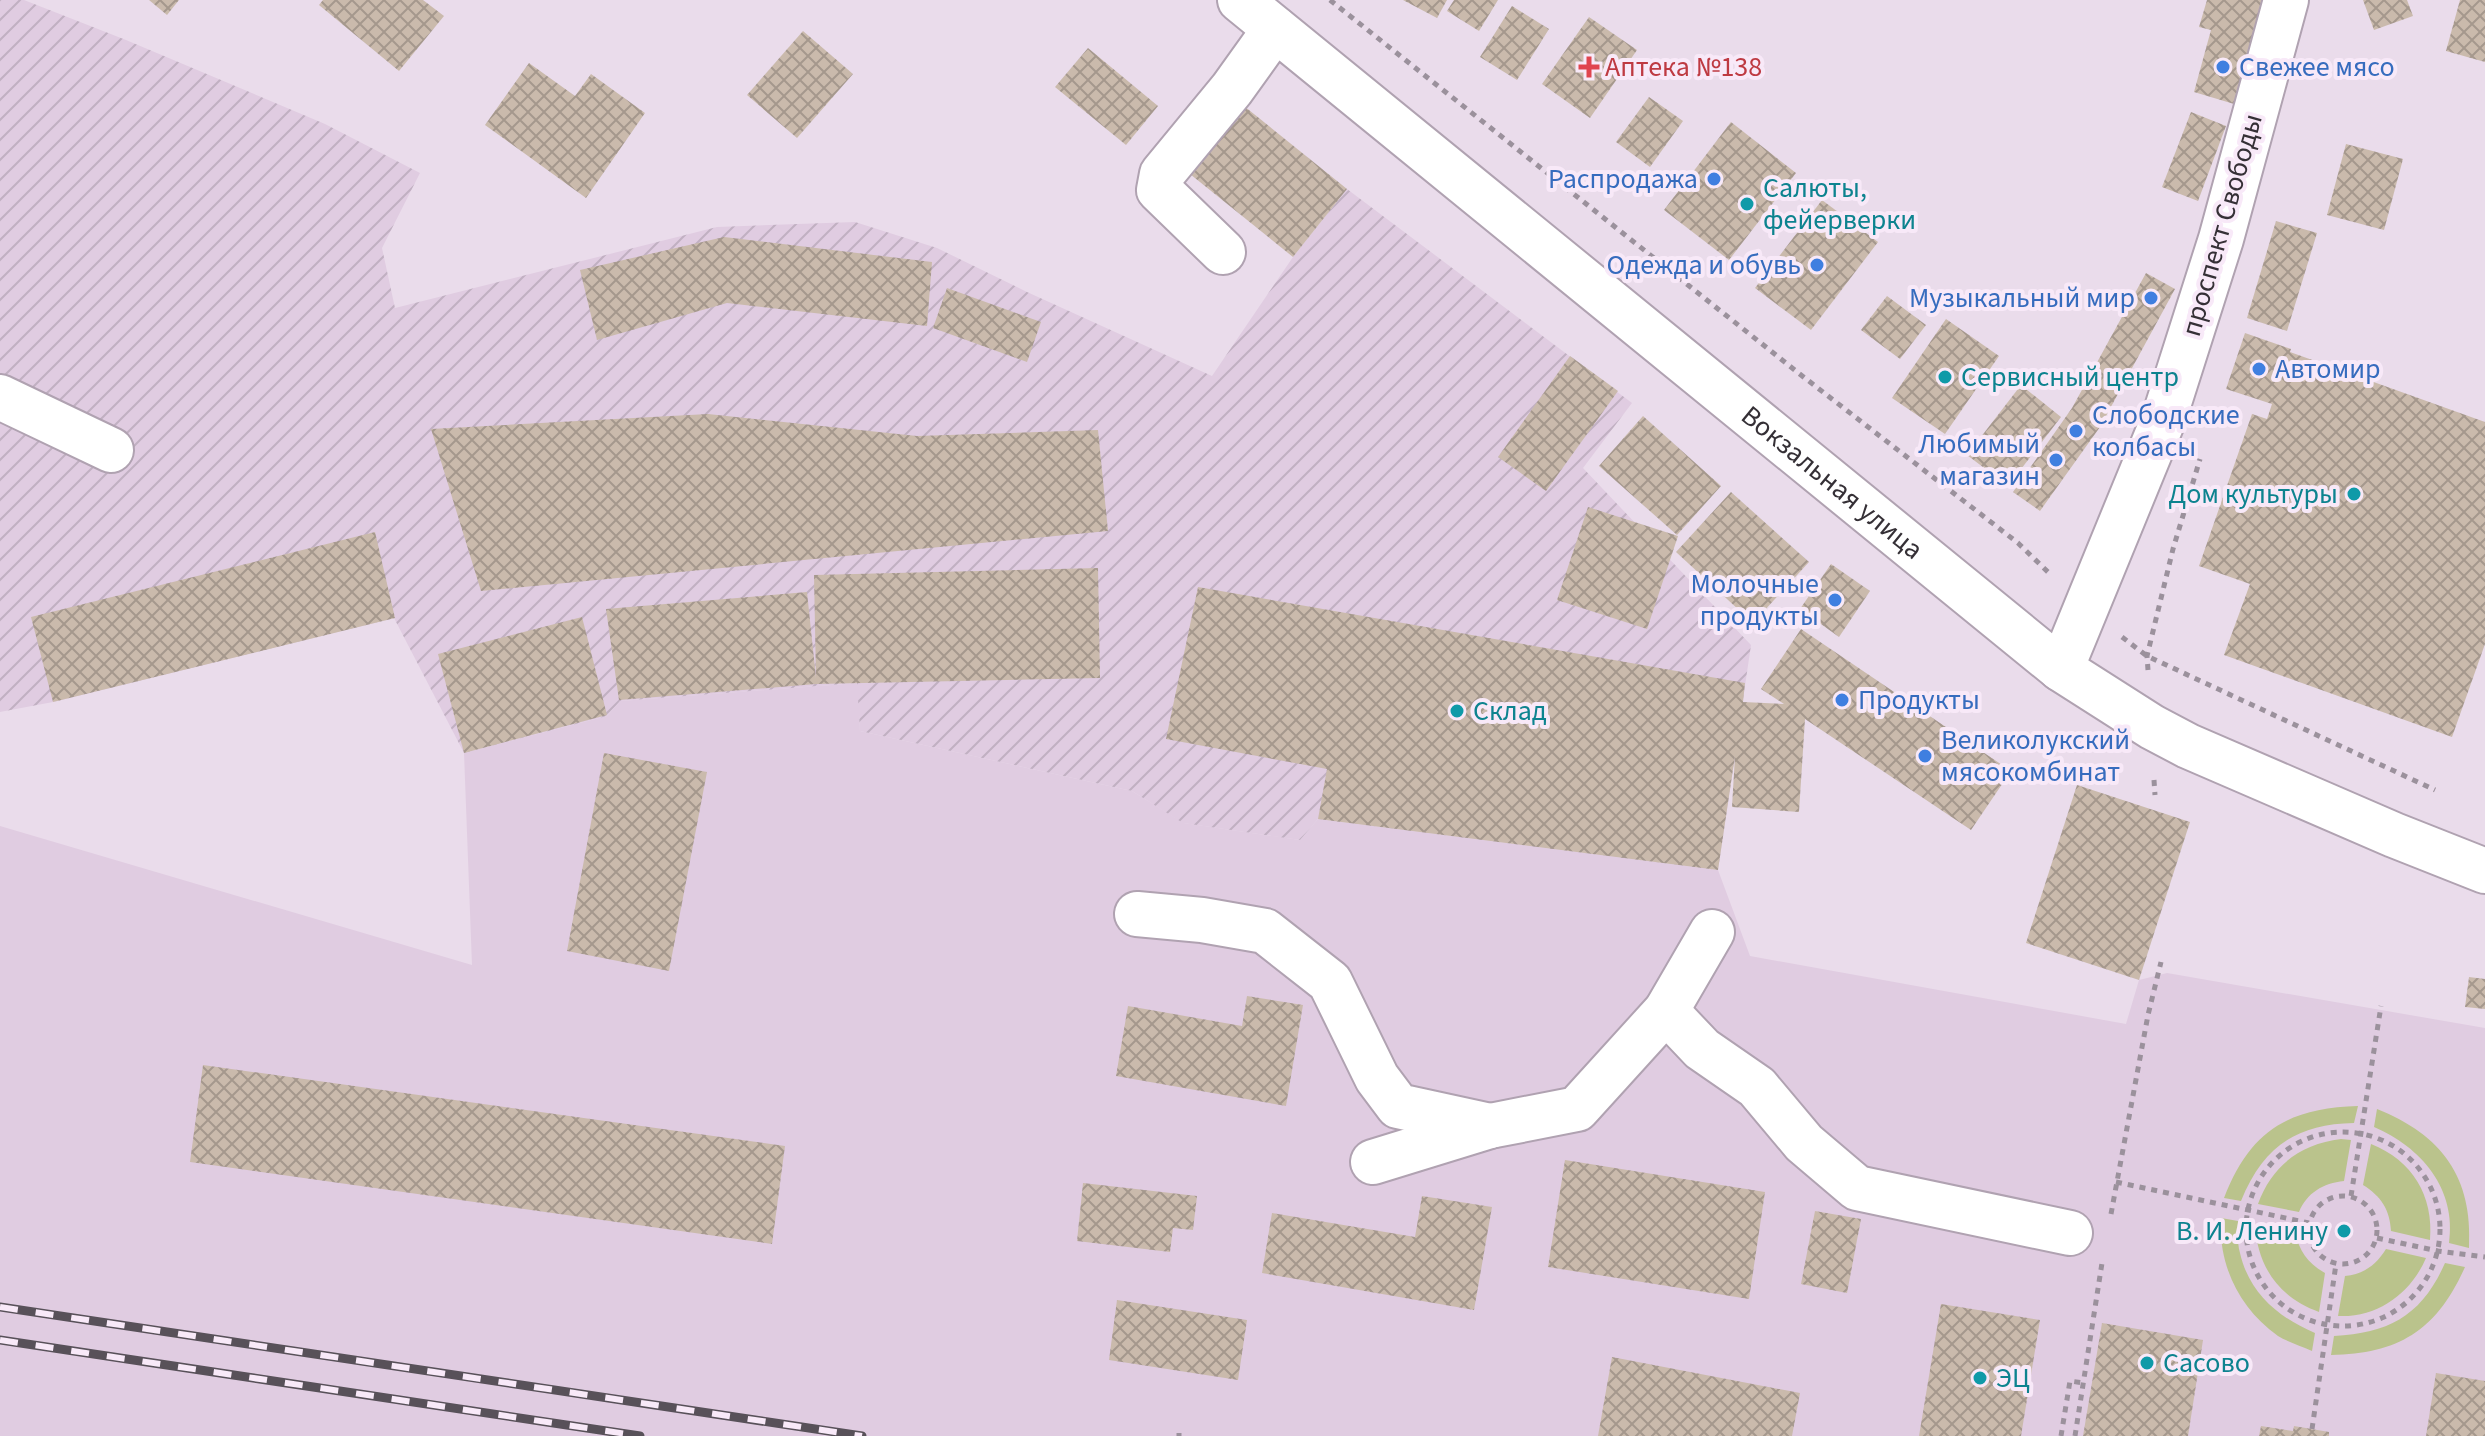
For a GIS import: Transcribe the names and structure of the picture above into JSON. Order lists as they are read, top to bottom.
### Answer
{
  "streets": {
    "street": ["проспект Свободы", "Вокзальная улица"]
  },
  "crossings": [
    ["проспект Свободы", "Вокзальная улица"]
  ],
  "places": {
    "health": ["Аптека №138"],
    "other": [
      "Свежее мясо",
      "Распродажа",
      "Салюты, фейерверки",
      "Одежда и обувь",
      "Музыкальный мир",
      "Автомир",
      "Сервисный центр",
      "Слободские колбасы",
      "Любимый магазин",
      "Дом культуры",
      "Молочные продукты",
      "Продукты",
      "Склад",
      "Великолукский мясокомбинат",
      "В. И. Ленину",
      "Сасово",
      "ЭЦ"
    ]
  }
}
